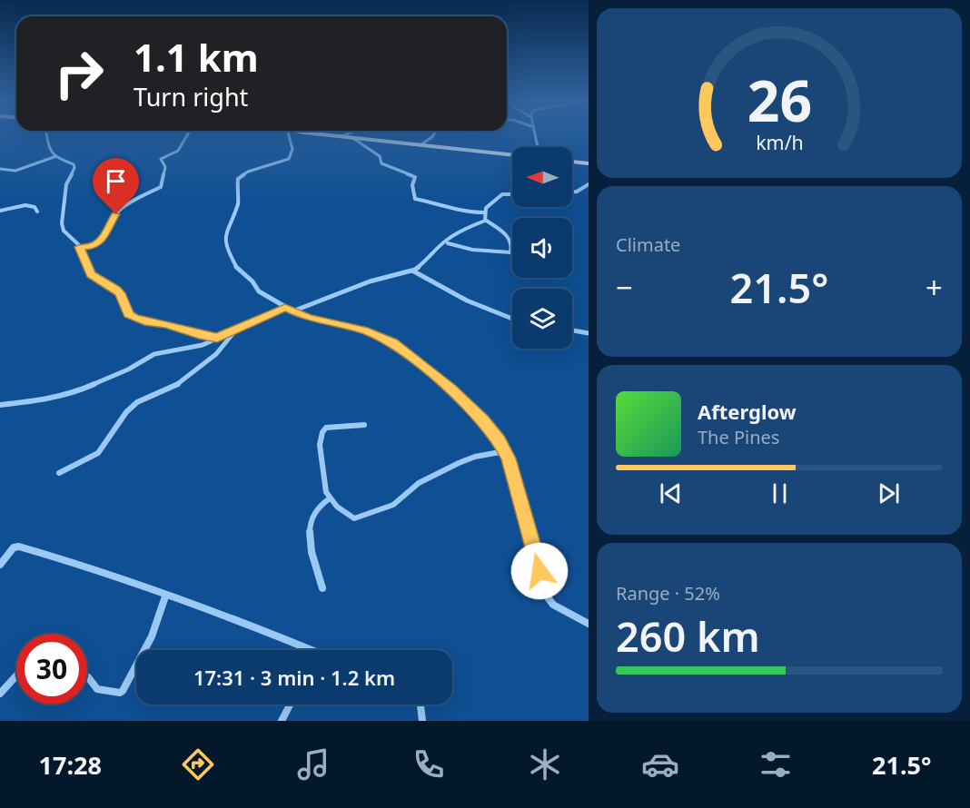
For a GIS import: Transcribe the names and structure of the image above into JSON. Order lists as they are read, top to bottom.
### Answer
{
  "north": "left",
  "page": {
    "turn": ["1.1 km", "Turn right"],
    "tile": [
      "Climate",
      ["Range · 52%", "260 km"]
    ],
    "heat": ["−", "21.5°", "+"],
    "song": ["Afterglow", "The Pines"],
    "limit": "30",
    "trip": "17:31 · 3 min · 1.2 km",
    "tabs": ["17:28", "21.5°"],
    "gauge": ["26", "km/h"]
  }
}
